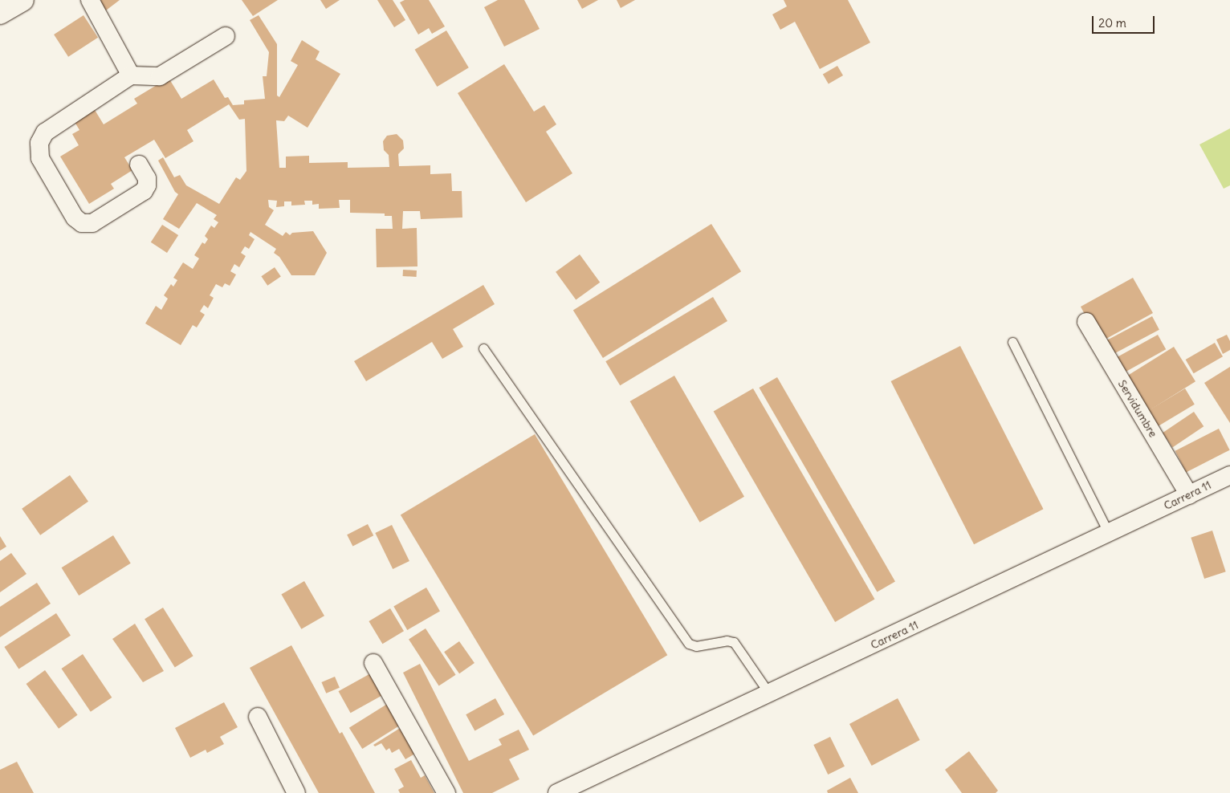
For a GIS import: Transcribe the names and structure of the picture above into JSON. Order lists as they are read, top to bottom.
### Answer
{
  "streets": {
    "street": ["Servidumbre", "Carrera 11"]
  },
  "crossings": [
    ["Servidumbre", "Carrera 11"]
  ],
  "scale_bar": "20 m"
}
